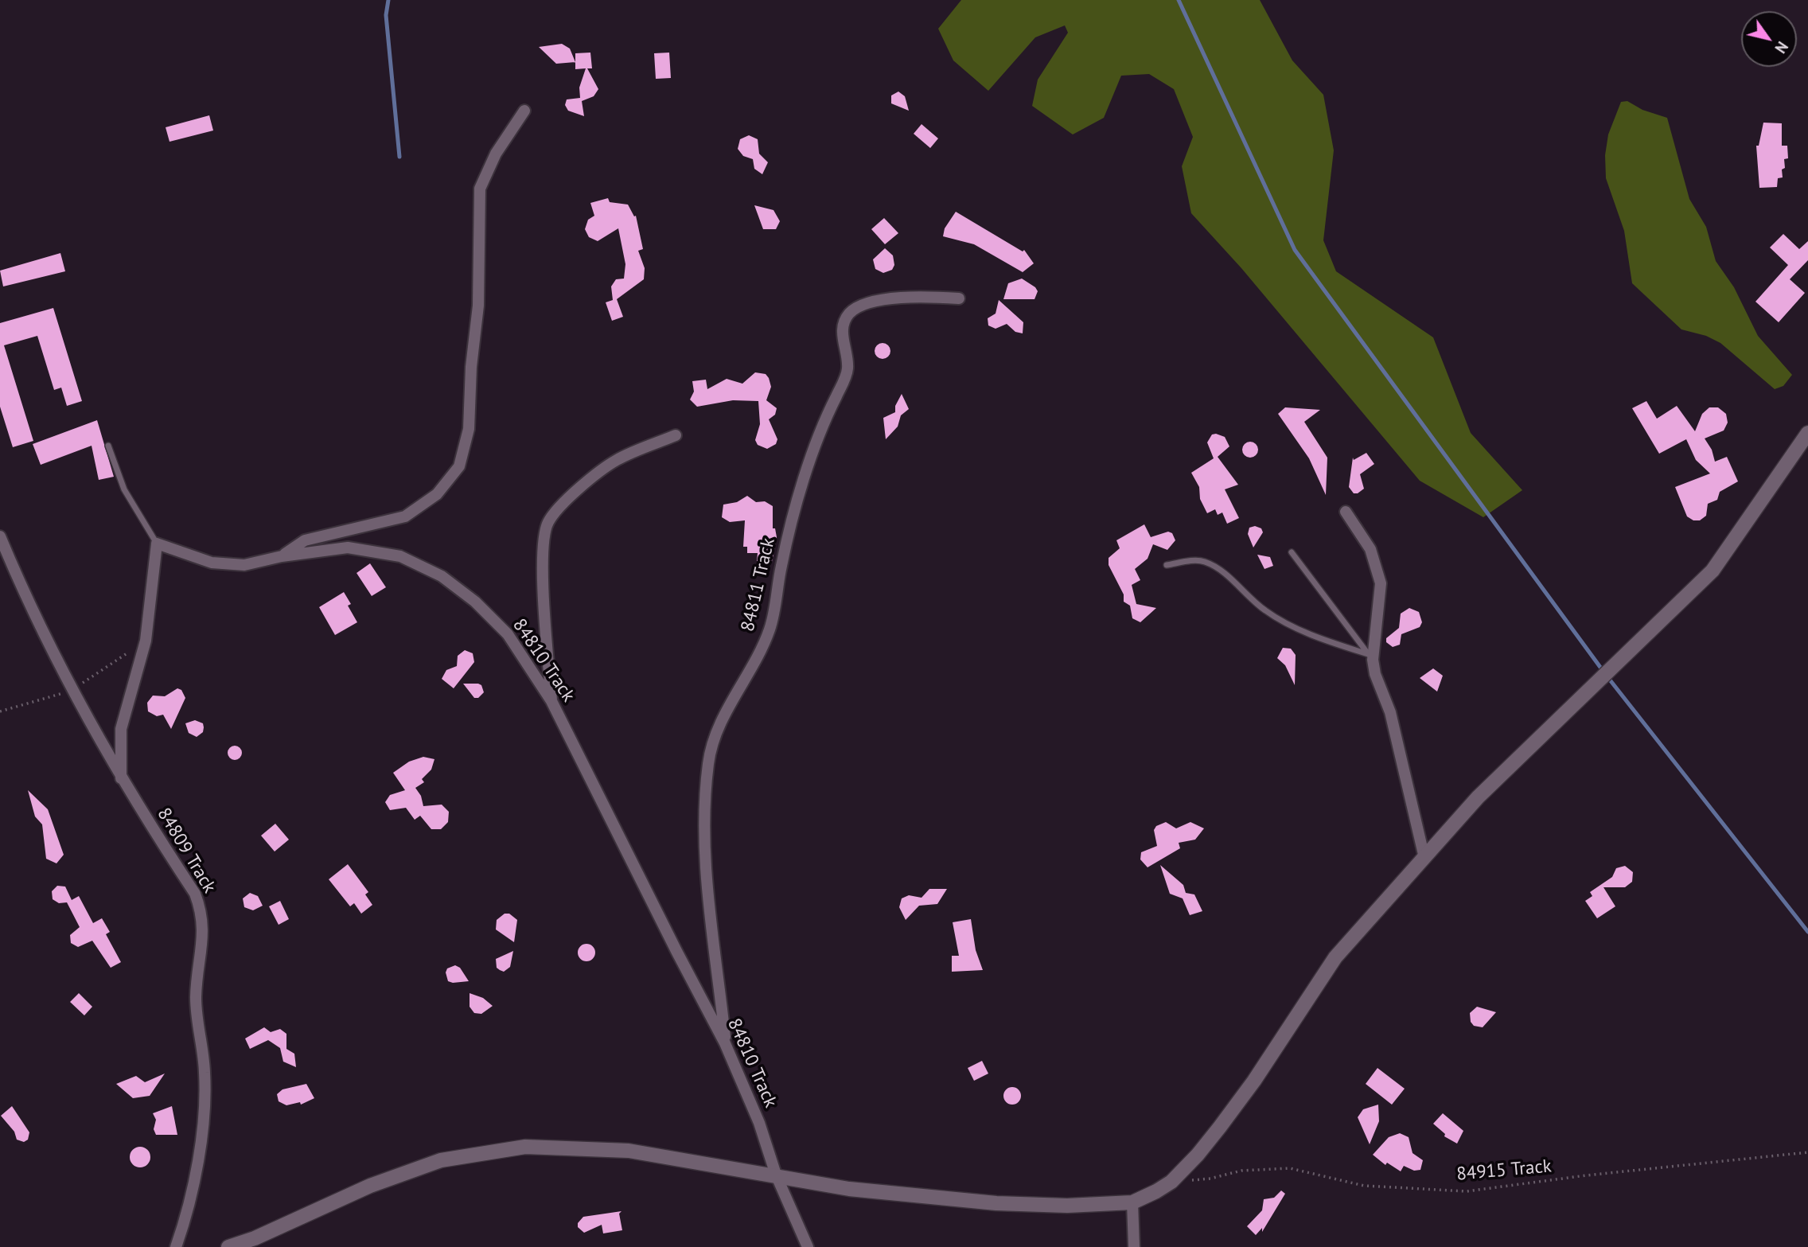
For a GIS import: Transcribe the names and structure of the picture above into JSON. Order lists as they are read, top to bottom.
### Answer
{
  "streets": {
    "street": ["84811 Track", "84810 Track", "84809 Track"],
    "path": ["84915 Track"]
  },
  "crossings": [
    ["84811 Track", "84810 Track"]
  ],
  "north": "bottom right"
}
